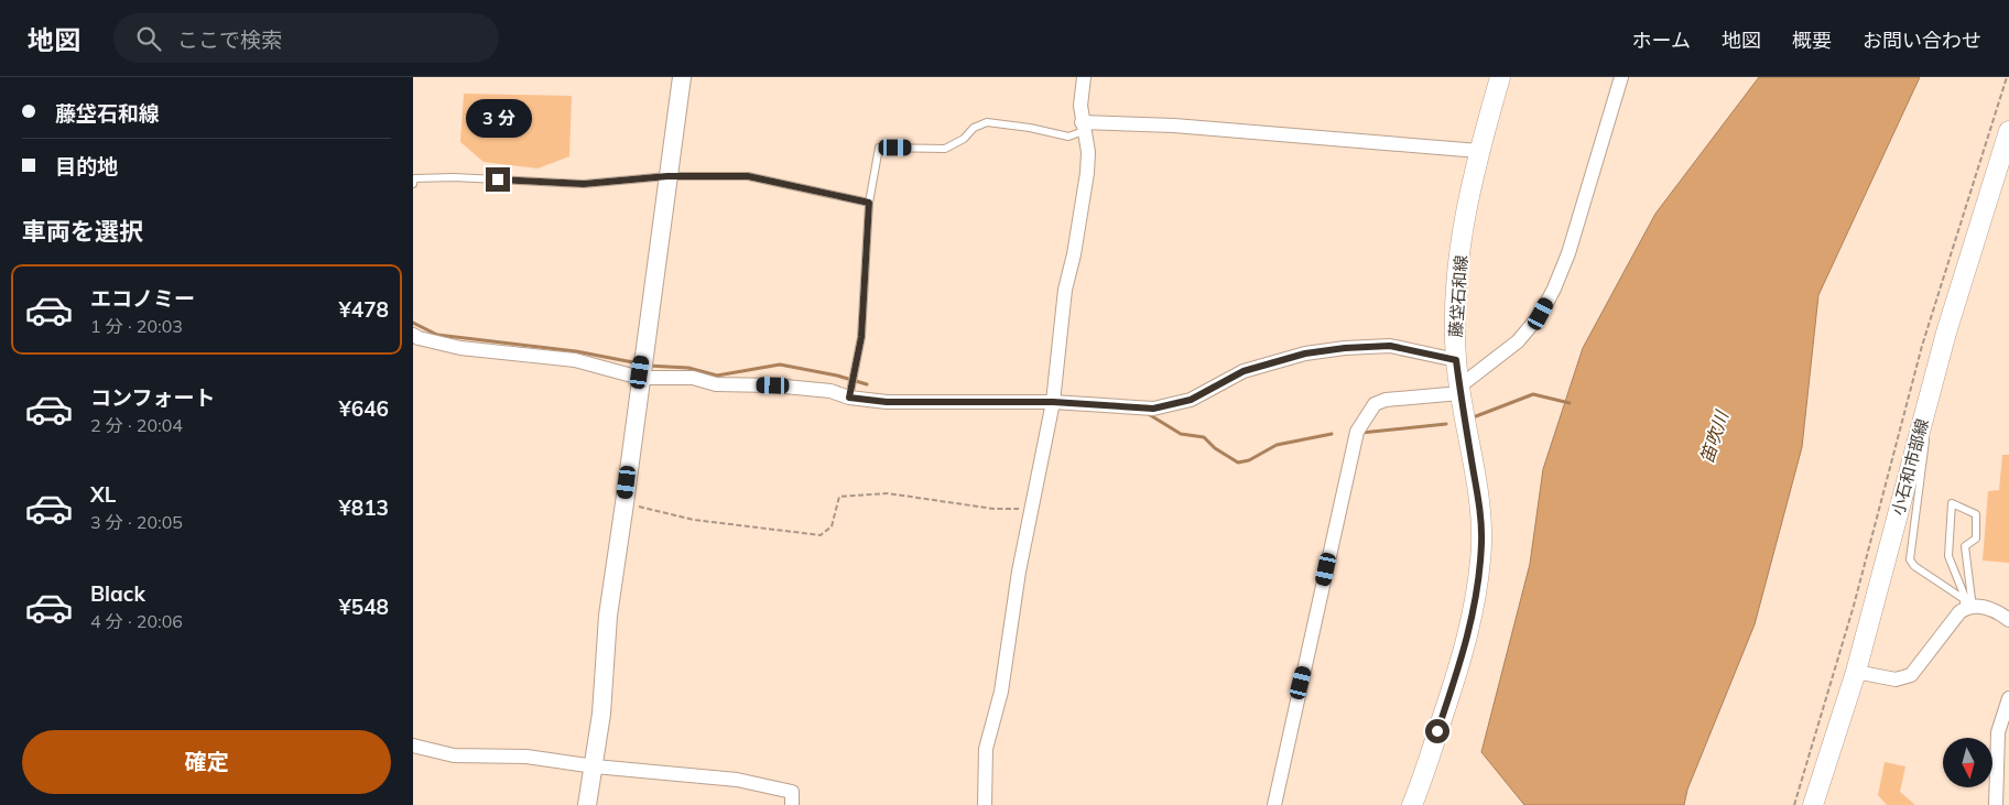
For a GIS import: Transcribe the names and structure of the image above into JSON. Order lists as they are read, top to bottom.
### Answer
{
  "streets": {
    "main road": ["藤垈石和線", "小石和市部線"]
  },
  "water": ["笛吹川"],
  "north": "bottom",
  "page": {
    "header": "地図",
    "search": "ここで検索",
    "nav": [
      "ホーム",
      "地図",
      "概要",
      "お問い合わせ"
    ],
    "banner": ["藤垈石和線", "目的地"],
    "bubble": "3 分",
    "heading": "車両を選択",
    "list": [
      {
        "name": "エコノミー",
        "note": "1 分 · 20:03",
        "value": "¥478"
      },
      {
        "name": "コンフォート",
        "note": "2 分 · 20:04",
        "value": "¥646"
      },
      {
        "name": "XL",
        "note": "3 分 · 20:05",
        "value": "¥813"
      },
      {
        "name": "Black",
        "note": "4 分 · 20:06",
        "value": "¥548"
      }
    ],
    "buttons": "確定"
  }
}
